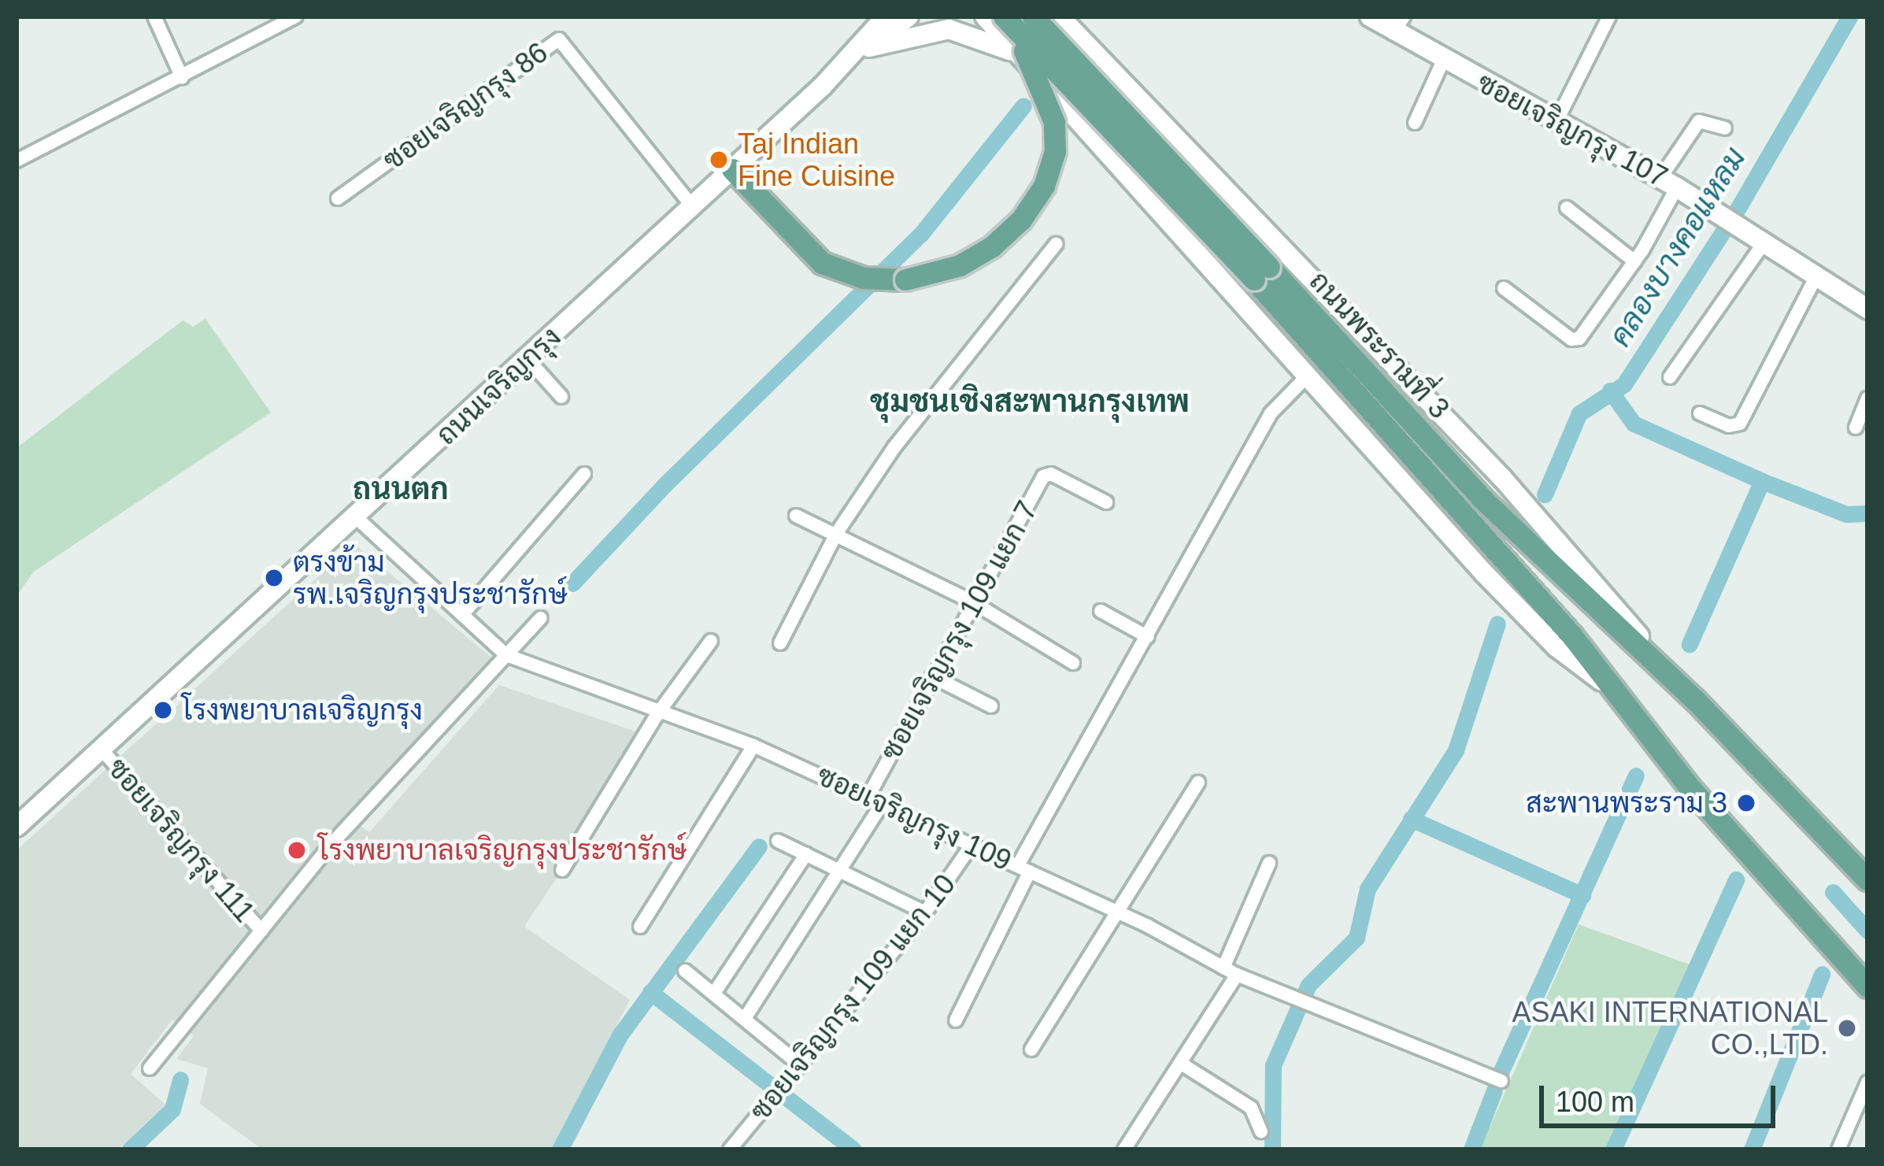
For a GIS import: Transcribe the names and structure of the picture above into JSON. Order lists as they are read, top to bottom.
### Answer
{
  "streets": {
    "main road": ["ซอยเจริญกรุง 107", "ถนนพระรามที่ 3", "ถนนเจริญกรุง"],
    "street": [
      "ซอยเจริญกรุง 86",
      "ซอยเจริญกรุง 109 แยก 7",
      "ซอยเจริญกรุง 109",
      "ซอยเจริญกรุง 111",
      "ซอยเจริญกรุง 109 แยก 10"
    ]
  },
  "crossings": [
    ["ซอยเจริญกรุง 86", "ถนนเจริญกรุง"],
    ["ถนนเจริญกรุง", "ซอยเจริญกรุง 109"],
    ["ถนนเจริญกรุง", "ซอยเจริญกรุง 111"],
    ["ซอยเจริญกรุง 109 แยก 7", "ซอยเจริญกรุง 109"],
    ["ซอยเจริญกรุง 109", "ซอยเจริญกรุง 109 แยก 10"]
  ],
  "districts": ["ชุมชนเชิงสะพานกรุงเทพ", "ถนนตก"],
  "water": ["คลองบางคอแหลม"],
  "places": [
    "Taj Indian Fine Cuisine",
    "ตรงข้าม รพ.เจริญกรุงประชารักษ์",
    "โรงพยาบาลเจริญกรุง",
    "สะพานพระราม 3",
    "โรงพยาบาลเจริญกรุงประชารักษ์",
    "ASAKI INTERNATIONAL CO.,LTD."
  ],
  "scale_bar": "100 m"
}
